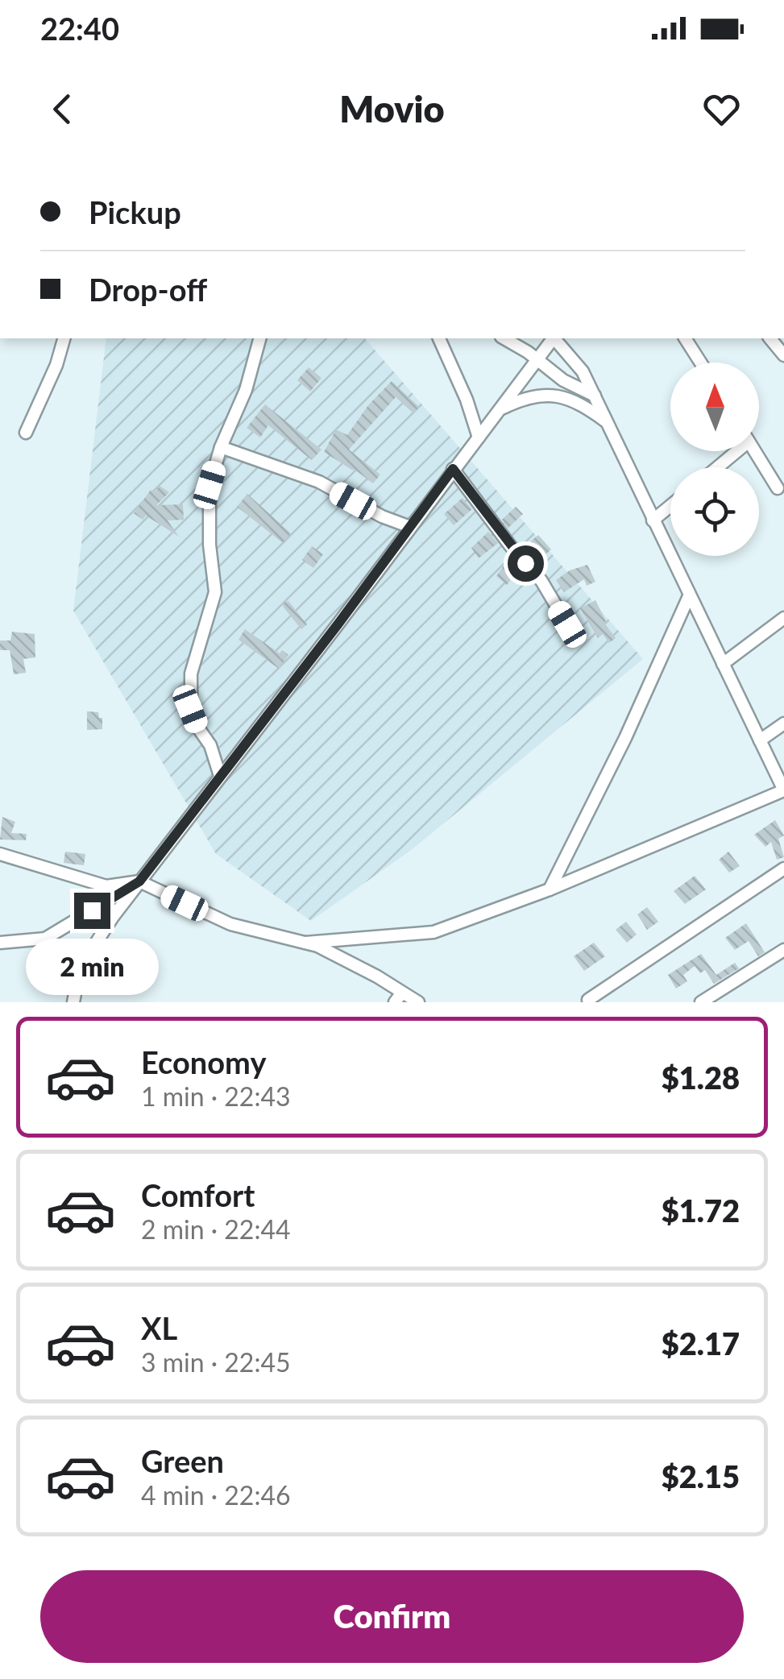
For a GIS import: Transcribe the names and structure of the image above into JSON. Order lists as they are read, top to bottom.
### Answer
{
  "north": "top",
  "page": {
    "status": "22:40",
    "header": "Movio",
    "banner": ["Pickup", "Drop-off"],
    "bubble": "2 min",
    "list": [
      {
        "name": "Economy",
        "note": "1 min · 22:43",
        "value": "$1.28"
      },
      {
        "name": "Comfort",
        "note": "2 min · 22:44",
        "value": "$1.72"
      },
      {
        "name": "XL",
        "note": "3 min · 22:45",
        "value": "$2.17"
      },
      {
        "name": "Green",
        "note": "4 min · 22:46",
        "value": "$2.15"
      }
    ],
    "buttons": "Confirm"
  }
}
